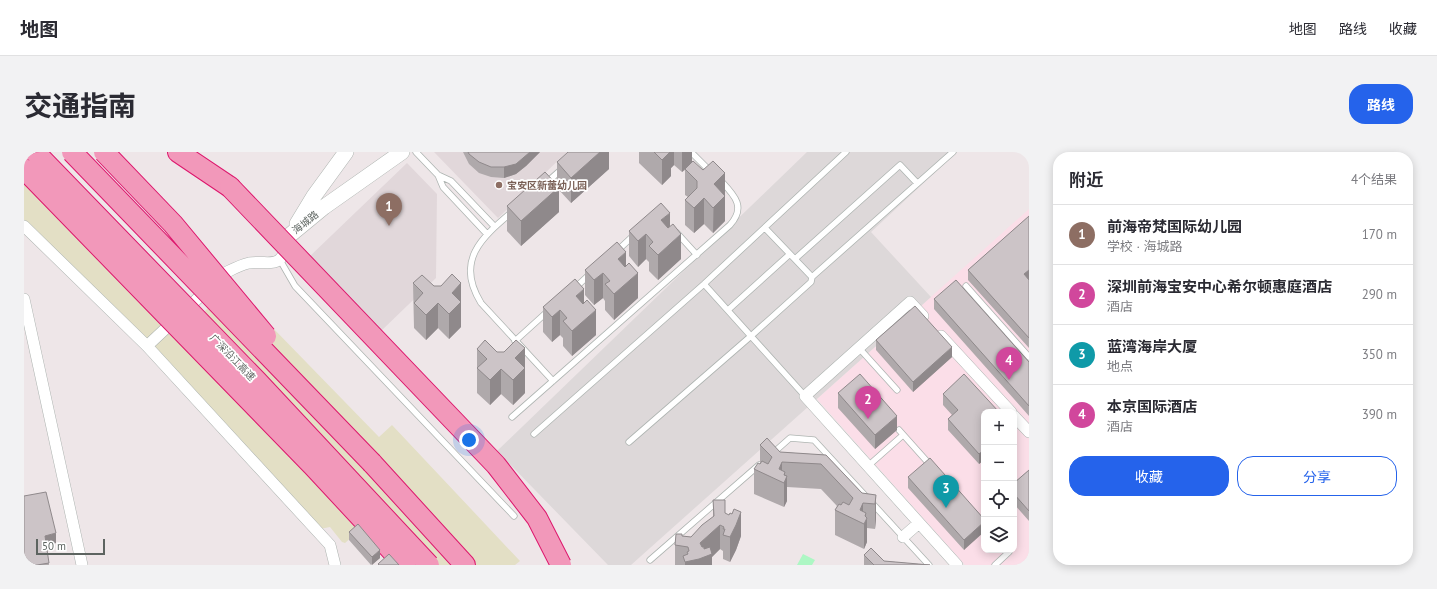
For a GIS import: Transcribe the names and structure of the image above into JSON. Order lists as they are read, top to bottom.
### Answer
{
  "streets": {
    "highway": ["广深沿江高速"],
    "main road": ["海城路"]
  },
  "places": ["宝安区新蕾幼儿园"],
  "scale_bar": "50 m",
  "page": {
    "header": "地图",
    "nav": ["地图", "路线", "收藏"],
    "title": "交通指南",
    "buttons": [
      "路线",
      ["收藏", "分享"]
    ],
    "heading": ["附近", "4个结果"],
    "pins": [
      "1",
      "4",
      "2",
      "3"
    ],
    "list": [
      {
        "mark": "1",
        "name": "前海帝梵国际幼儿园",
        "note": "学校 · 海城路",
        "value": "170 m"
      },
      {
        "mark": "2",
        "name": "深圳前海宝安中心希尔顿惠庭酒店",
        "note": "酒店",
        "value": "290 m"
      },
      {
        "mark": "3",
        "name": "蓝湾海岸大厦",
        "note": "地点",
        "value": "350 m"
      },
      {
        "mark": "4",
        "name": "本京国际酒店",
        "note": "酒店",
        "value": "390 m"
      }
    ],
    "map_buttons": ["+", "−"],
    "scale": "50 m"
  }
}
